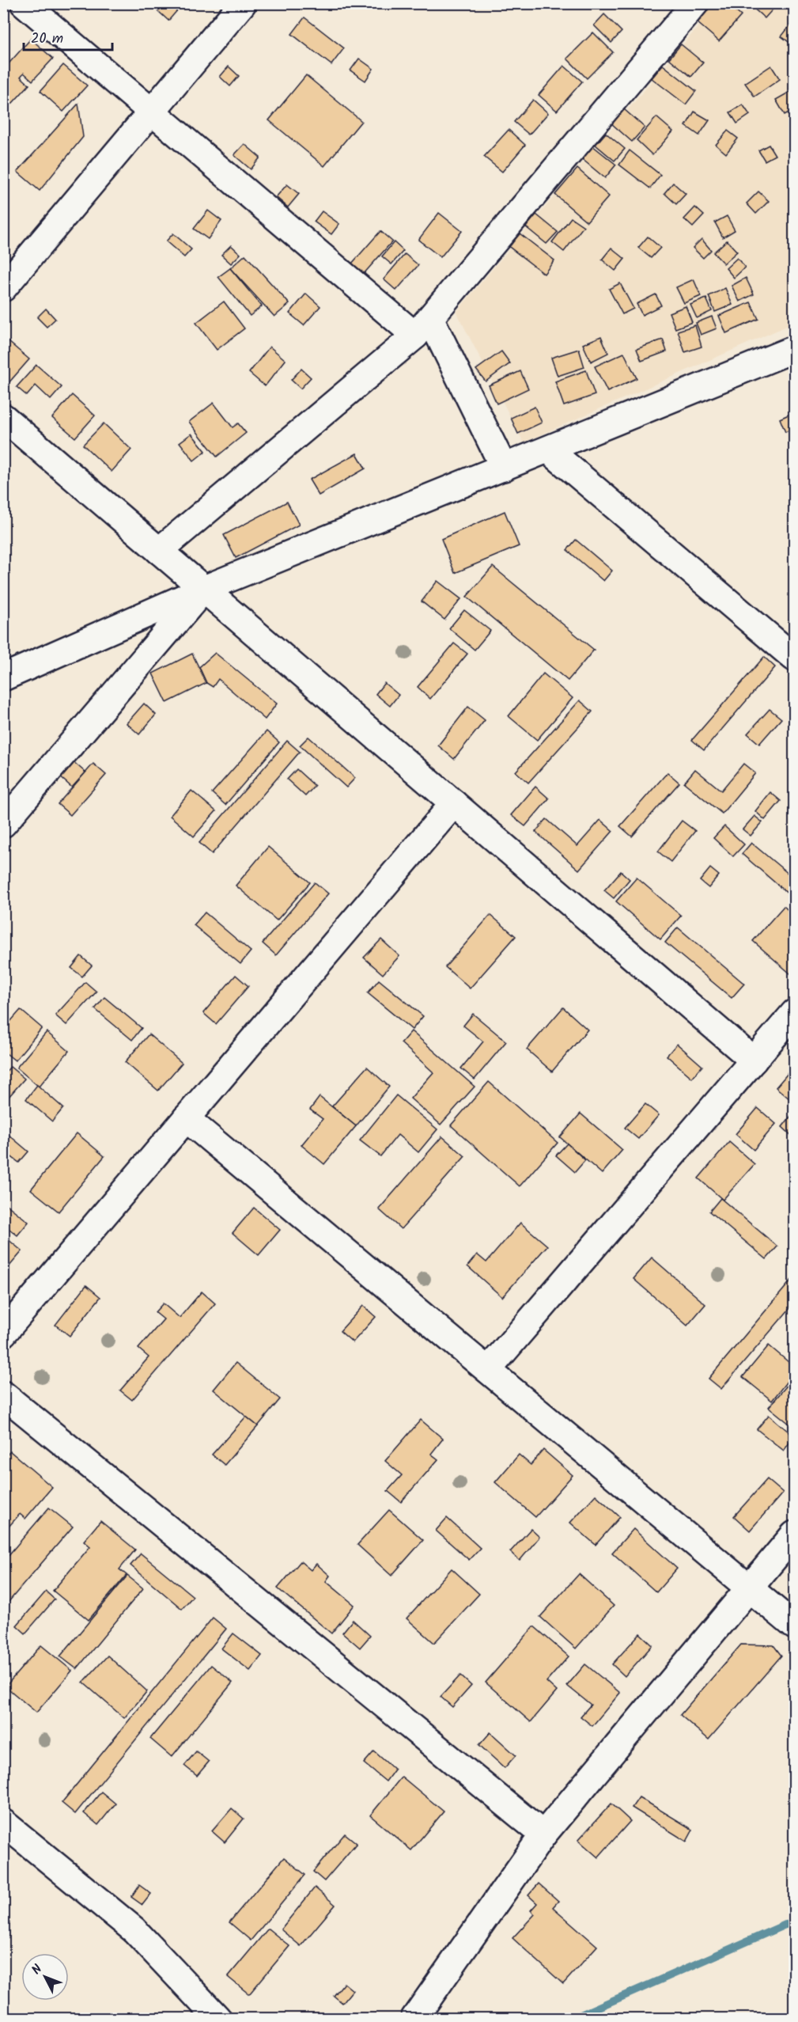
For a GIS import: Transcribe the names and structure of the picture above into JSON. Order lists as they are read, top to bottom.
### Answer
{
  "scale_bar": "20 m",
  "north": "top left"
}
